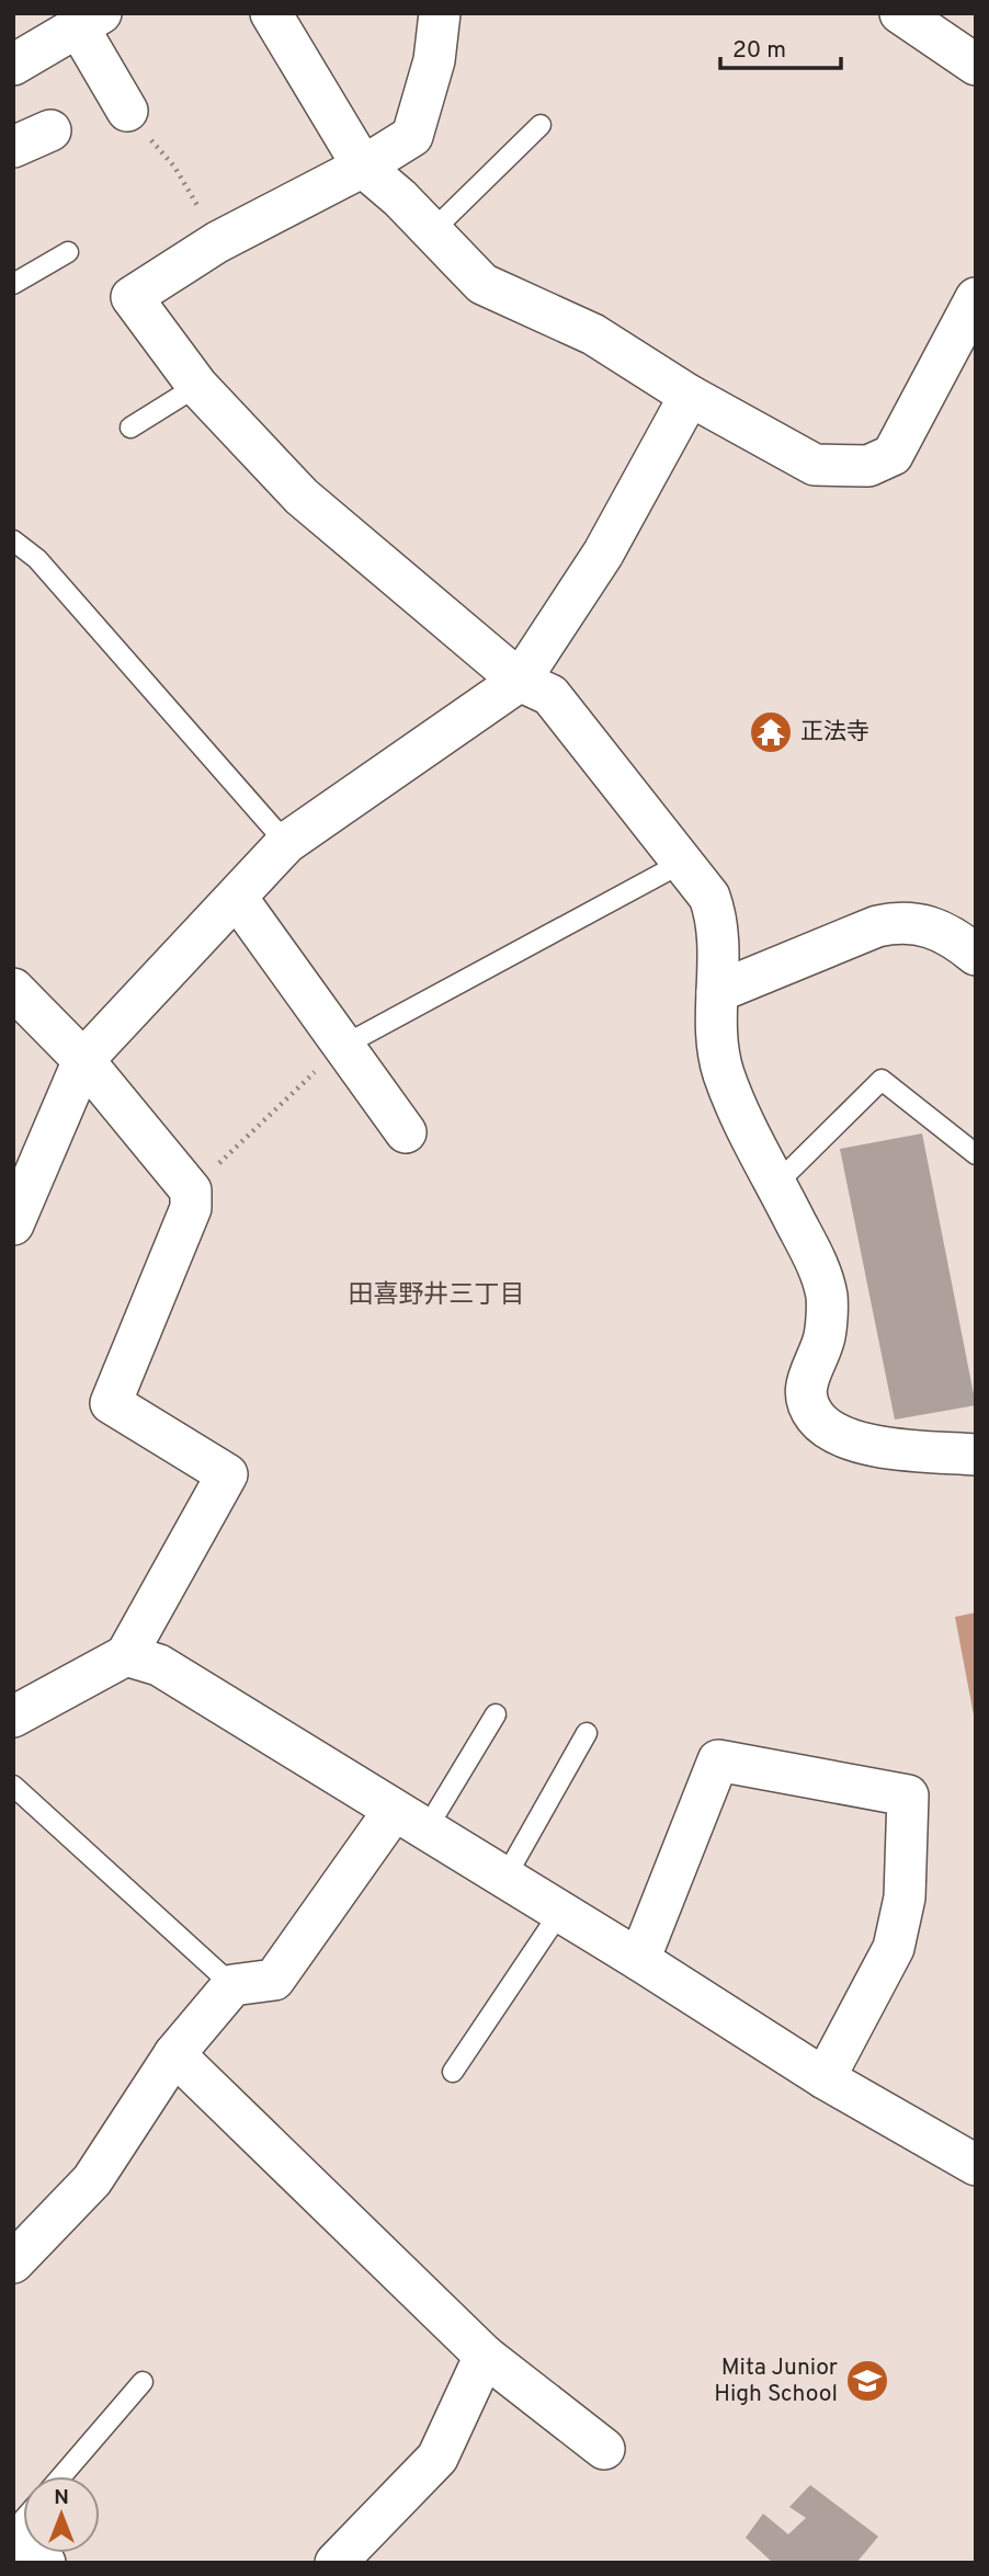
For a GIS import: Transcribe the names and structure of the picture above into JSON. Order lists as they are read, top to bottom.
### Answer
{
  "districts": ["田喜野井三丁目"],
  "places": {
    "temple": ["正法寺"],
    "school or university": ["Mita Junior High School"]
  },
  "scale_bar": "20 m",
  "north": "top"
}
